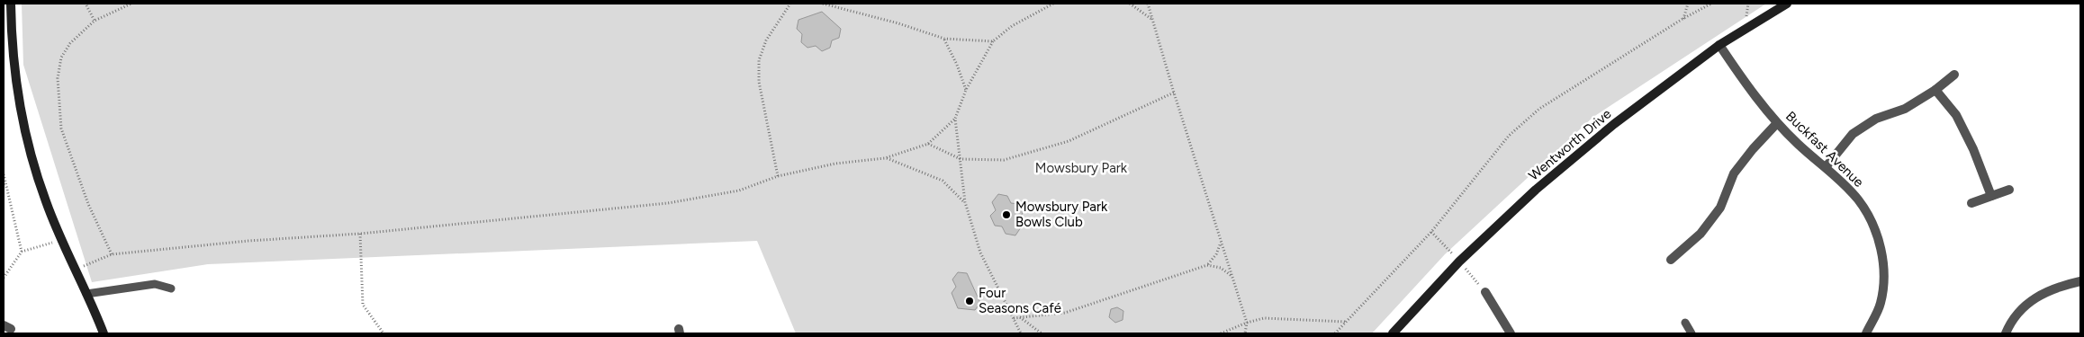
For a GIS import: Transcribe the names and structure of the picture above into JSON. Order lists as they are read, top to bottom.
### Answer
{
  "streets": {
    "street": ["Wentworth Drive", "Buckfast Avenue"]
  },
  "crossings": [
    ["Wentworth Drive", "Buckfast Avenue"]
  ],
  "parks": ["Mowsbury Park"],
  "places": ["Mowsbury Park Bowls Club", "Four Seasons Café"]
}
